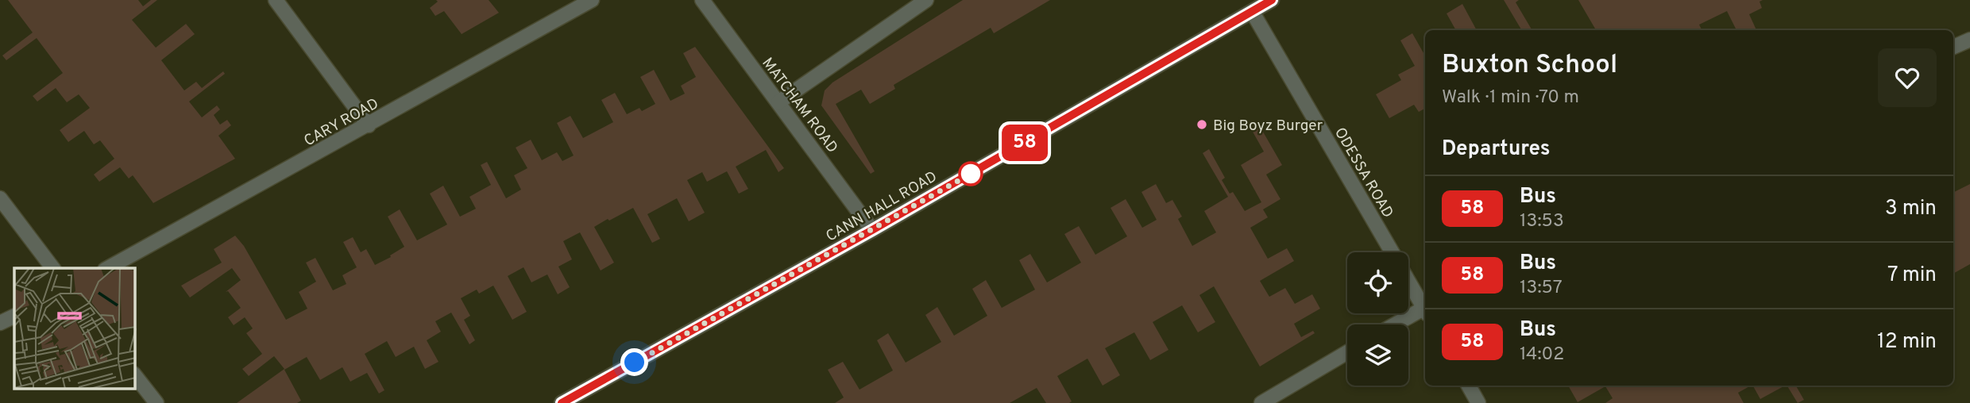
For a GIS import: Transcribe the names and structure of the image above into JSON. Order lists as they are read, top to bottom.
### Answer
{
  "streets": {
    "street": [
      "MATCHAM ROAD",
      "CARY ROAD",
      "ODESSA ROAD",
      "CANN HALL ROAD"
    ]
  },
  "crossings": [
    ["MATCHAM ROAD", "CANN HALL ROAD"],
    ["ODESSA ROAD", "CANN HALL ROAD"]
  ],
  "places": ["Big Boyz Burger"],
  "lines": ["bus line 58"],
  "page": {
    "on_map": "58",
    "heading": [
      ["Buxton School", "Walk · 1 min · 70 m"],
      "Departures"
    ],
    "list": [
      {
        "mark": "58",
        "name": "Bus",
        "note": "13:53",
        "value": "3 min"
      },
      {
        "mark": "58",
        "name": "Bus",
        "note": "13:57",
        "value": "7 min"
      },
      {
        "mark": "58",
        "name": "Bus",
        "note": "14:02",
        "value": "12 min"
      }
    ]
  }
}
